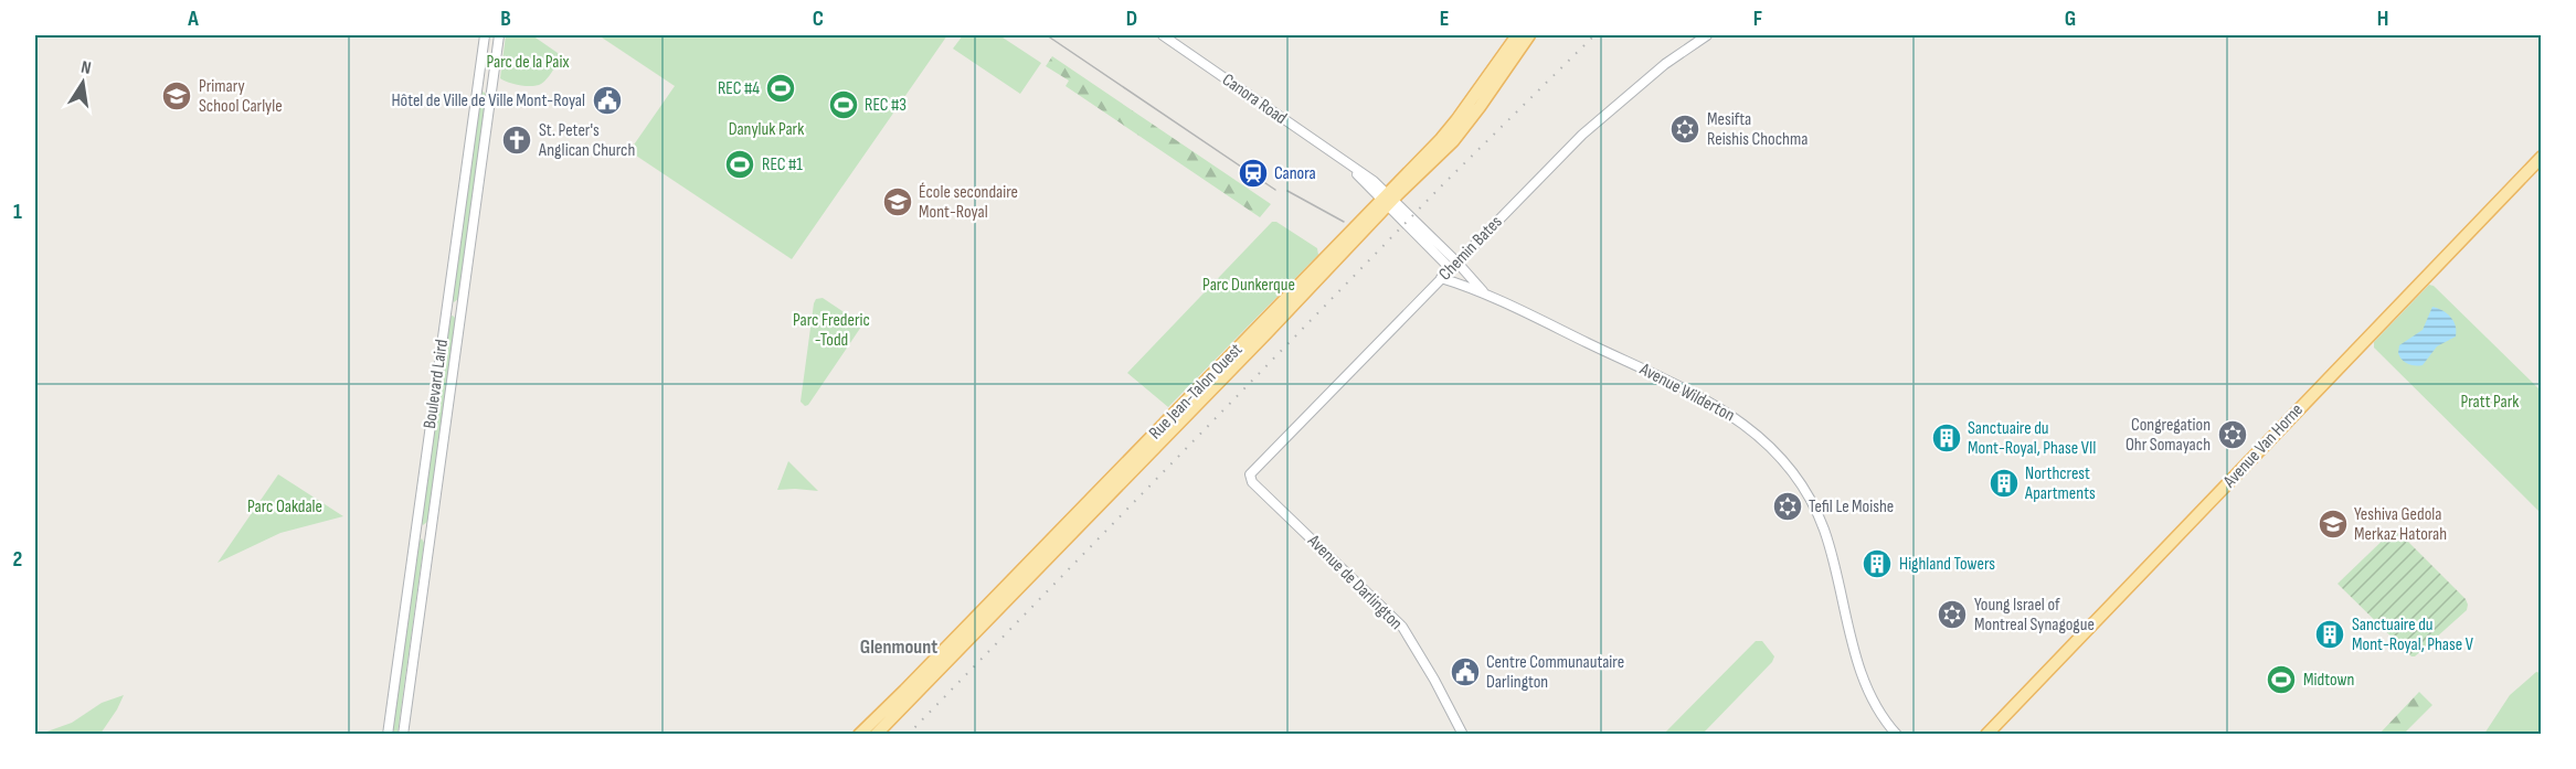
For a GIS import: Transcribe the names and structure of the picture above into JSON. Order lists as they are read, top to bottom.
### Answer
{
  "streets": {
    "main road": ["Rue Jean-Talon Ouest", "Avenue Van Horne"],
    "street": [
      "Canora Road",
      "Chemin Bates",
      "Boulevard Laird",
      "Avenue Wilderton",
      "Avenue de Darlington"
    ]
  },
  "crossings": [
    ["Canora Road", "Rue Jean-Talon Ouest"],
    ["Canora Road", "Avenue Wilderton"],
    ["Chemin Bates", "Avenue Wilderton"],
    ["Chemin Bates", "Avenue de Darlington"],
    ["Rue Jean-Talon Ouest", "Avenue Wilderton"]
  ],
  "districts": ["Glenmount"],
  "parks": [
    "Parc de la Paix",
    "Danyluk Park",
    "Parc Dunkerque",
    "Parc Frederic -Todd",
    "Pratt Park",
    "Parc Oakdale"
  ],
  "places": {
    "sports": [
      "REC #4",
      "REC #3",
      "REC #1",
      "Midtown"
    ],
    "school or university": ["Primary School Carlyle", "École secondaire Mont-Royal", "Yeshiva Gedola Merkaz Hatorah"],
    "public building": ["Hôtel de Ville de Ville Mont-Royal", "Centre Communautaire Darlington"],
    "synagogue": [
      "Mesifta Reishis Chochma",
      "Congregation Ohr Somayach",
      "Tefil Le Moishe",
      "Young Israel of Montreal Synagogue"
    ],
    "church": ["St. Peter's Anglican Church"],
    "station": ["Canora"],
    "building": [
      "Sanctuaire du Mont-Royal, Phase VII",
      "Northcrest Apartments",
      "Highland Towers",
      "Sanctuaire du Mont-Royal, Phase V"
    ]
  },
  "north": "top",
  "grid": {
    "columns": [
      "A",
      "B",
      "C",
      "D",
      "E",
      "F",
      "G",
      "H"
    ],
    "rows": ["1", "2"]
  }
}
